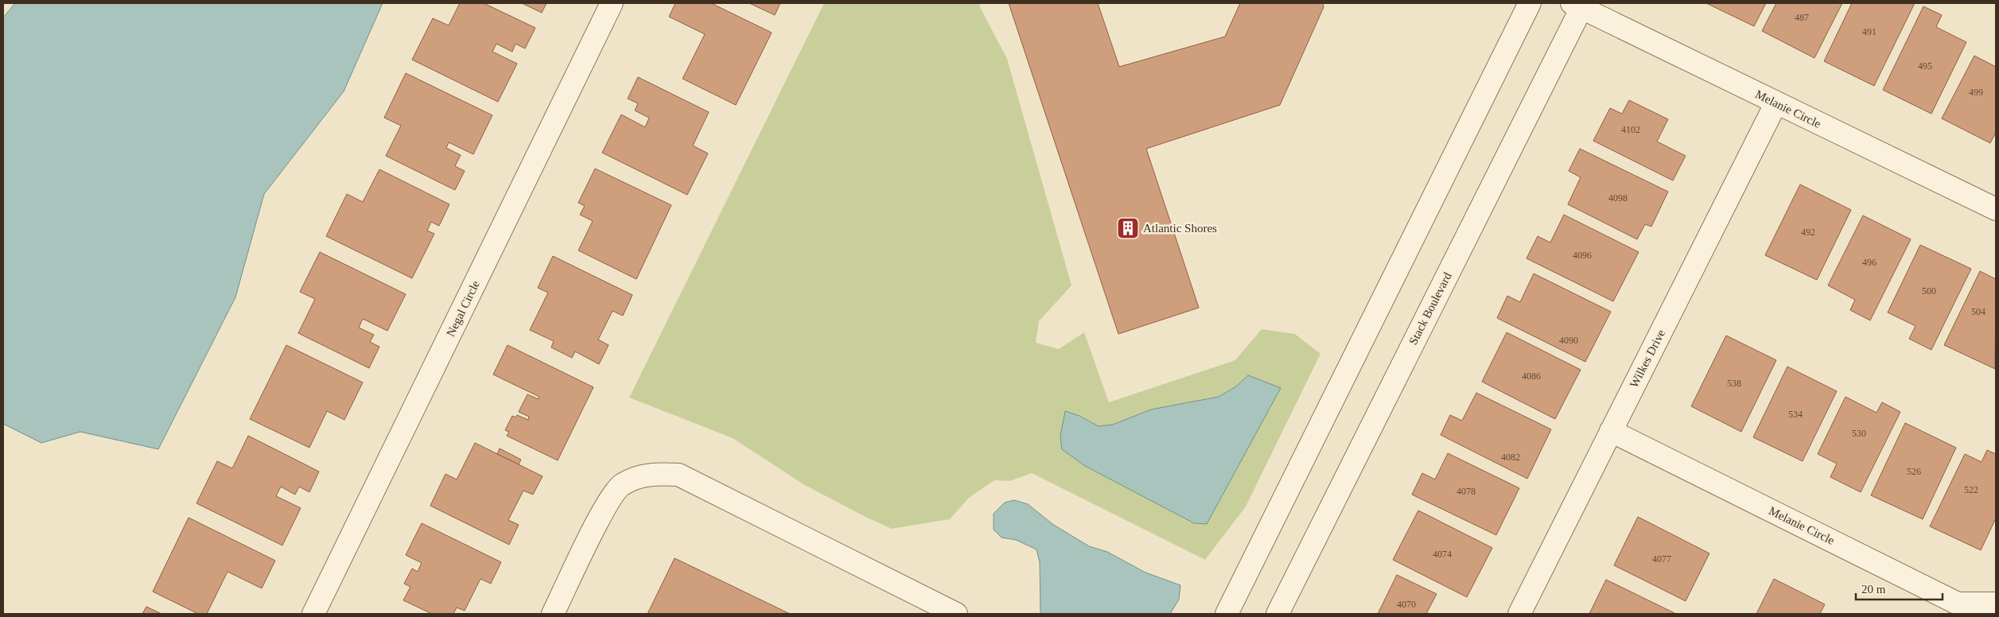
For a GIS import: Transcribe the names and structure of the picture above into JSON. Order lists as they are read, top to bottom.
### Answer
{
  "streets": {
    "street": [
      "Melanie Circle",
      "Negal Circle",
      "Stack Boulevard",
      "Wilkes Drive"
    ]
  },
  "crossings": [
    ["Melanie Circle", "Stack Boulevard"],
    ["Melanie Circle", "Wilkes Drive"]
  ],
  "places": {
    "building": ["Atlantic Shores"]
  },
  "house_numbers": [
    "487",
    "491",
    "495",
    "499",
    "4102",
    "4098",
    "492",
    "4096",
    "496",
    "500",
    "504",
    "4090",
    "4086",
    "538",
    "534",
    "530",
    "4082",
    "526",
    "522",
    "4078",
    "4074",
    "4077",
    "4070"
  ],
  "scale_bar": "20 m"
}
